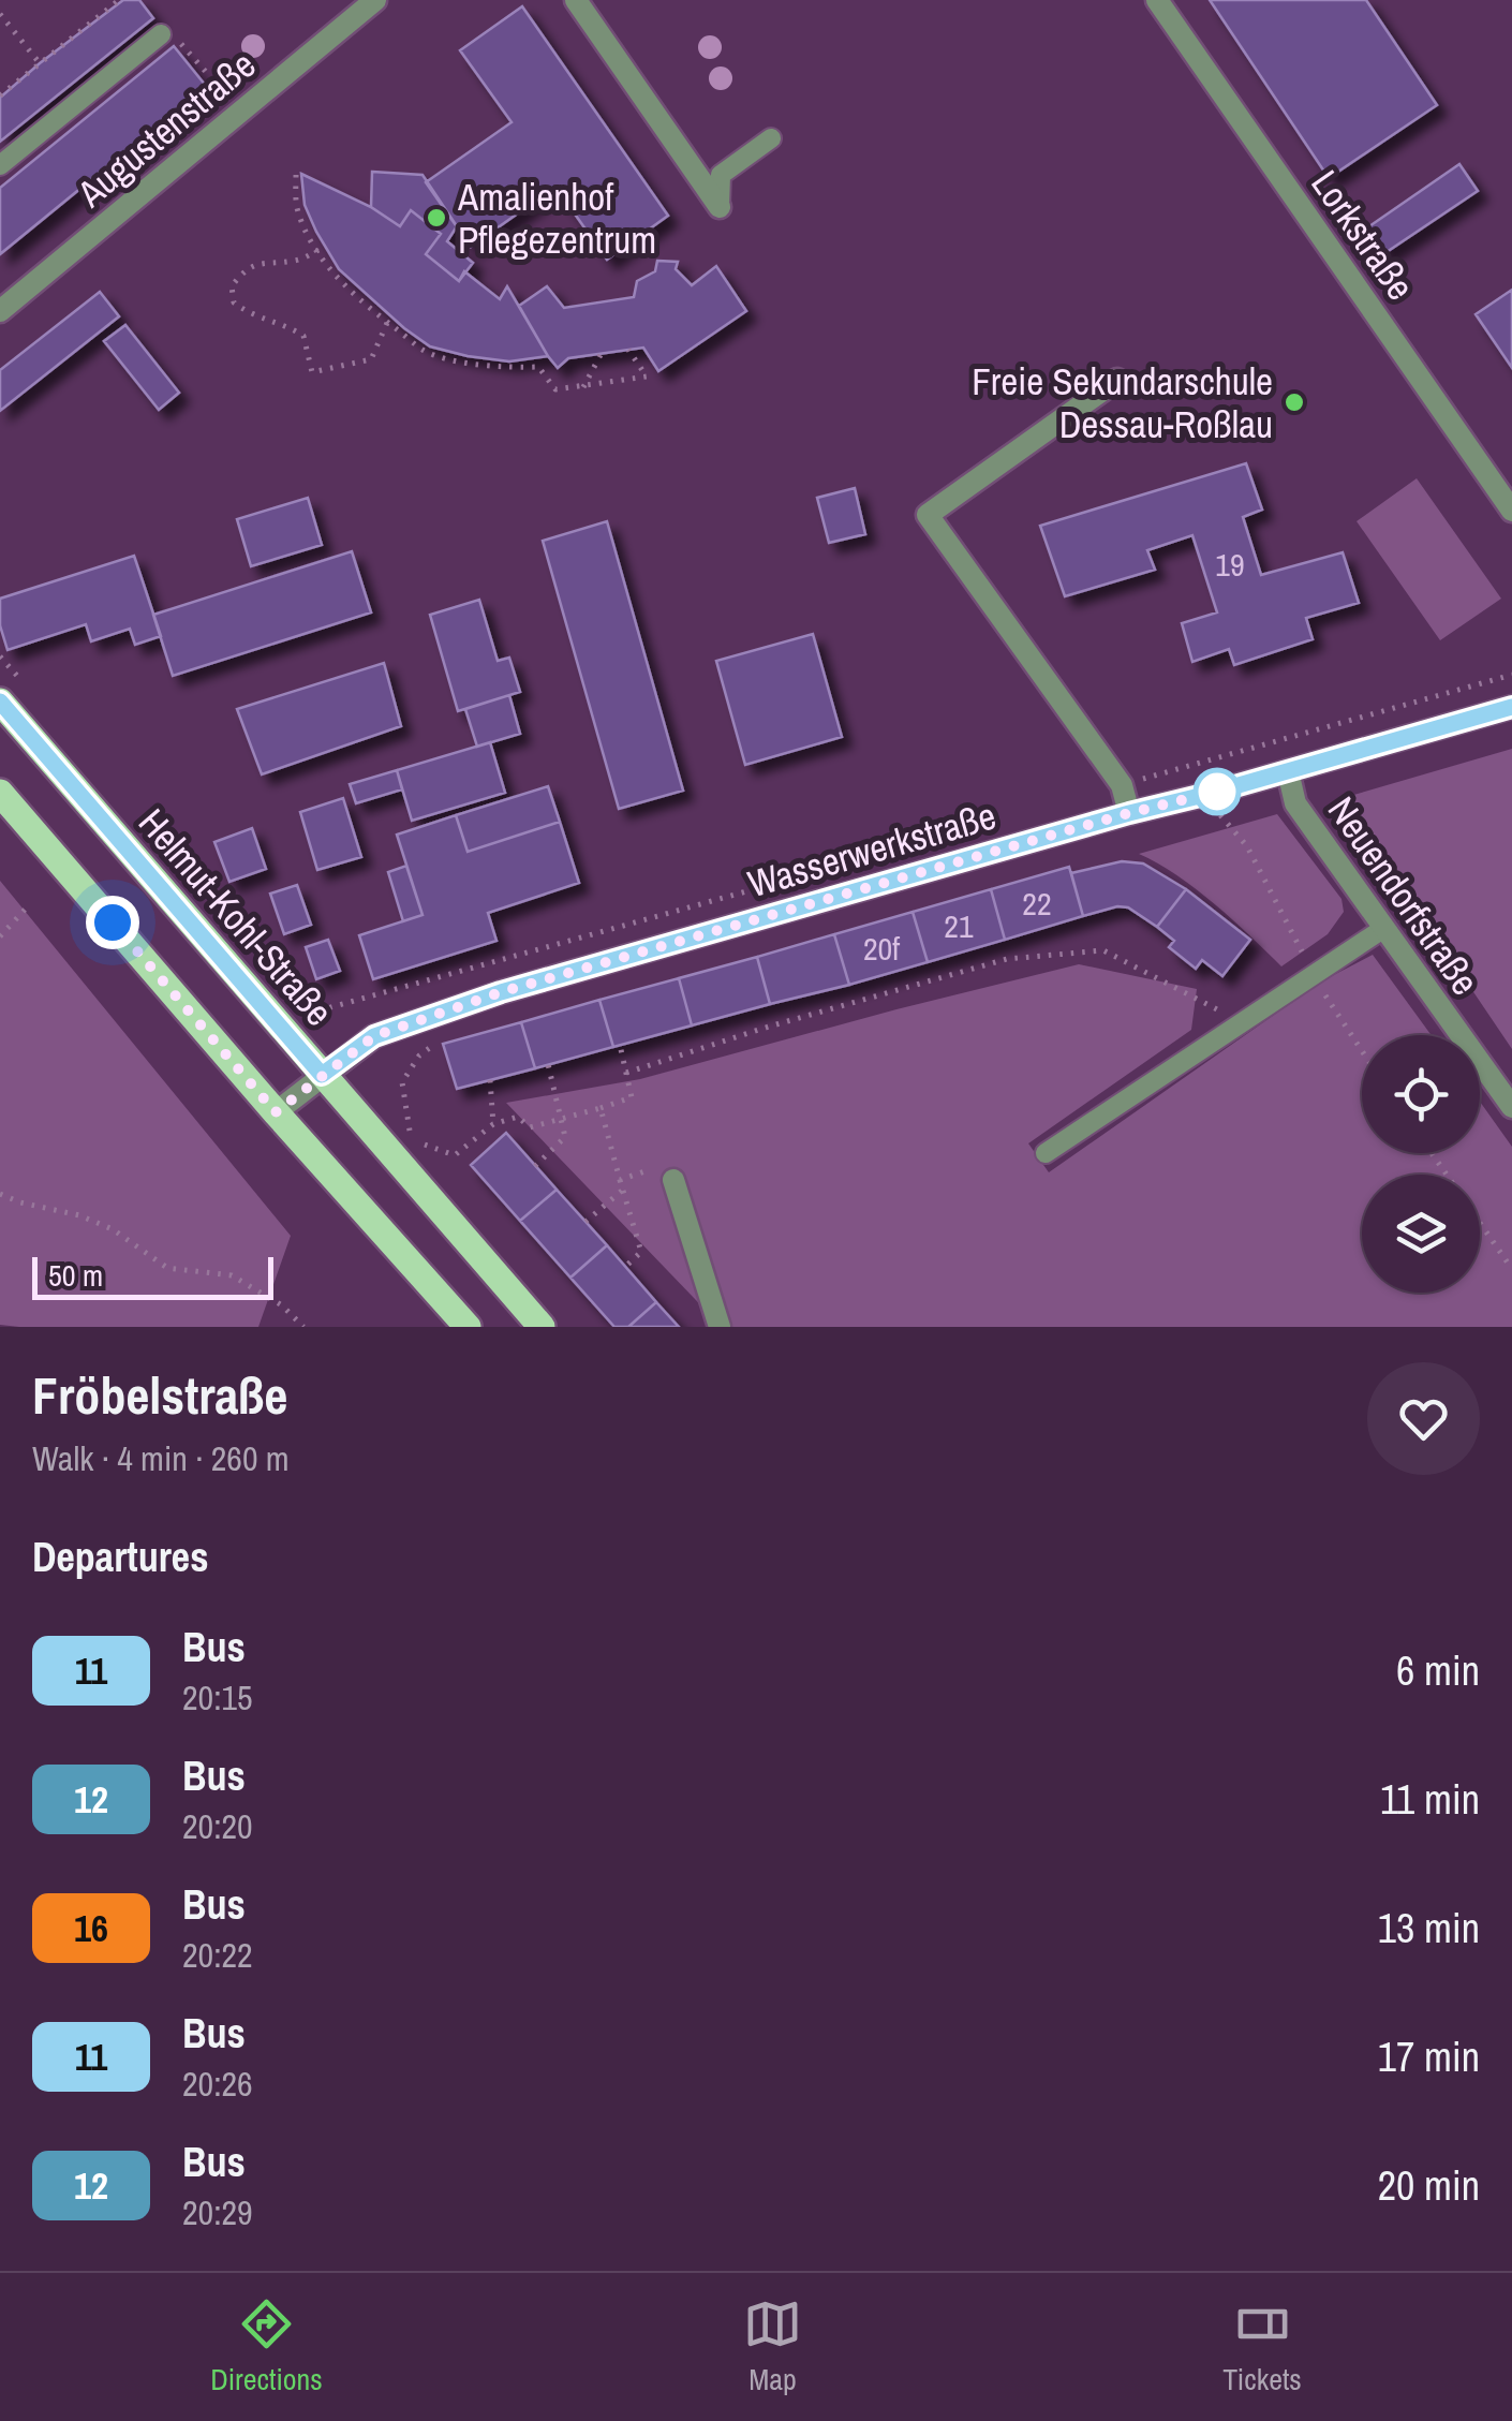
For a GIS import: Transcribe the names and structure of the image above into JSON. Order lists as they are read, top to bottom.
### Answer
{
  "streets": {
    "main road": ["Helmut-Kohl-Straße"],
    "street": [
      "Augustenstraße",
      "Lorkstraße",
      "Wasserwerkstraße",
      "Neuendorfstraße"
    ]
  },
  "crossings": [
    ["Wasserwerkstraße", "Neuendorfstraße"],
    ["Wasserwerkstraße", "Helmut-Kohl-Straße"]
  ],
  "places": ["Amalienhof Pflegezentrum", "Freie Sekundarschule Dessau-Roßlau"],
  "lines": ["bus line 11"],
  "house_numbers": [
    "19",
    "22",
    "21",
    "20f"
  ],
  "scale_bar": "50 m",
  "page": {
    "scale": "50 m",
    "heading": [
      ["Fröbelstraße", "Walk · 4 min · 260 m"],
      "Departures"
    ],
    "list": [
      {
        "mark": "11",
        "name": "Bus",
        "note": "20:15",
        "value": "6 min"
      },
      {
        "mark": "12",
        "name": "Bus",
        "note": "20:20",
        "value": "11 min"
      },
      {
        "mark": "16",
        "name": "Bus",
        "note": "20:22",
        "value": "13 min"
      },
      {
        "mark": "11",
        "name": "Bus",
        "note": "20:26",
        "value": "17 min"
      },
      {
        "mark": "12",
        "name": "Bus",
        "note": "20:29",
        "value": "20 min"
      }
    ],
    "tabs": ["Directions", "Map", "Tickets"]
  }
}
